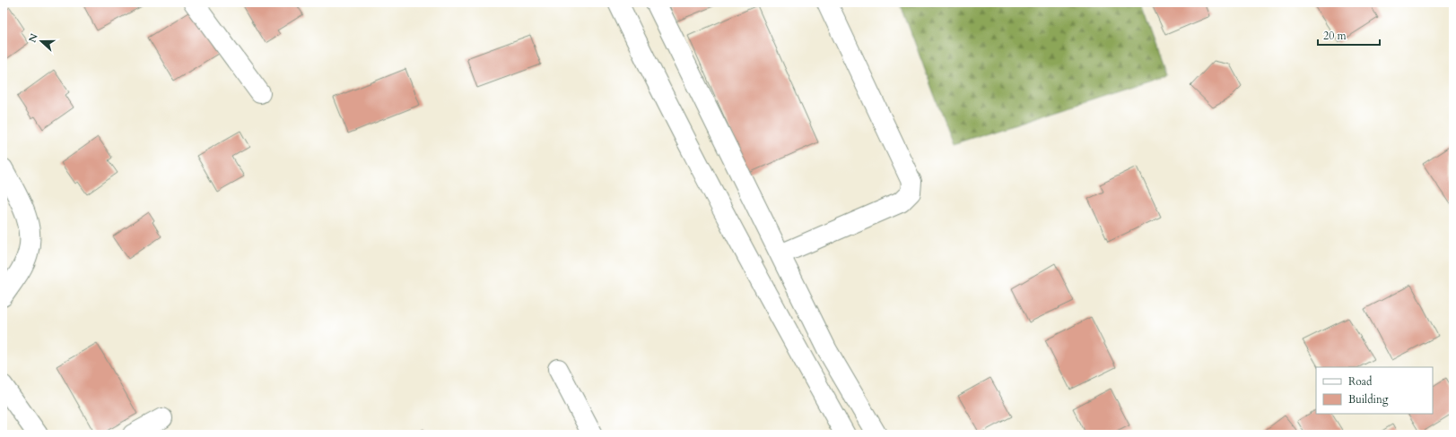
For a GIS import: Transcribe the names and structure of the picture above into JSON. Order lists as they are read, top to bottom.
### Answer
{
  "legend": ["Road", "Building"],
  "scale_bar": "20 m",
  "north": "left"
}
